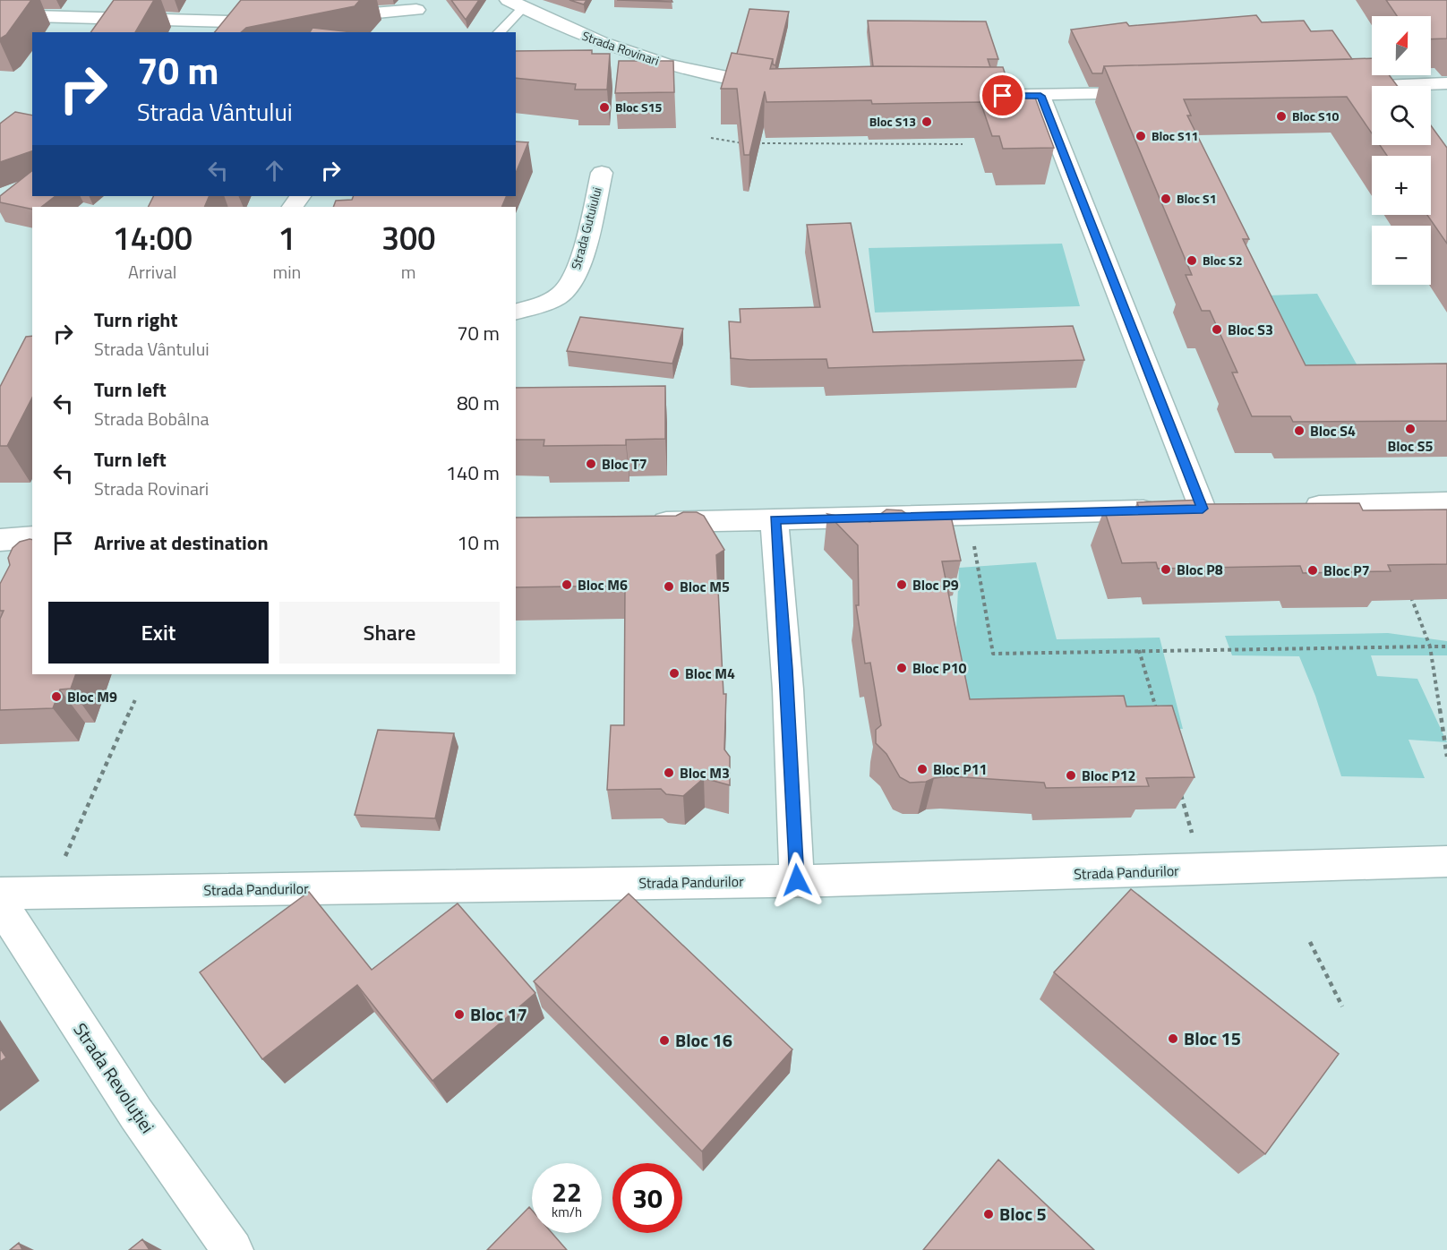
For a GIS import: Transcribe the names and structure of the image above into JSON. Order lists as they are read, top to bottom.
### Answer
{
  "streets": {
    "street": [
      "Strada Rovinari",
      "Strada Gutuiului",
      "Strada Pandurilor",
      "Strada Revoluției"
    ]
  },
  "places": [
    "Bloc S15",
    "Bloc S10",
    "Bloc S13",
    "Bloc S11",
    "Bloc S1",
    "Bloc S2",
    "Bloc S3",
    "Bloc S5",
    "Bloc S4",
    "Bloc T7",
    "Bloc P8",
    "Bloc P7",
    "Bloc M6",
    "Bloc P9",
    "Bloc M5",
    "Bloc P10",
    "Bloc M4",
    "Bloc M9",
    "Bloc P11",
    "Bloc M3",
    "Bloc P12",
    "Bloc 17",
    "Bloc 15",
    "Bloc 16",
    "Bloc 5"
  ],
  "north": "top",
  "page": {
    "map_buttons": ["+", "−"],
    "turn": ["70 m", "Strada Vântului"],
    "eta": [
      "14:00",
      "Arrival",
      "1",
      "min",
      "300",
      "m"
    ],
    "list": [
      {
        "name": "Turn right",
        "note": "Strada Vântului",
        "value": "70 m"
      },
      {
        "name": "Turn left",
        "note": "Strada Bobâlna",
        "value": "80 m"
      },
      {
        "name": "Turn left",
        "note": "Strada Rovinari",
        "value": "140 m"
      },
      {
        "name": "Arrive at destination",
        "value": "10 m"
      }
    ],
    "buttons": ["Exit", "Share"],
    "speed": "22 km/h",
    "limit": "30"
  }
}
